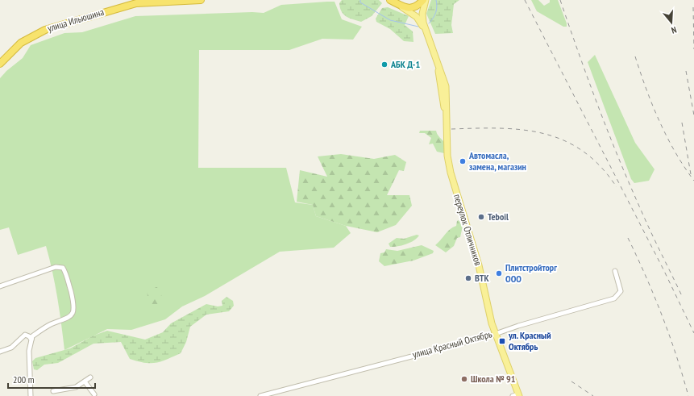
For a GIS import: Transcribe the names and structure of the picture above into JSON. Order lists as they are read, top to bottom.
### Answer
{
  "streets": {
    "highway": ["улица Ильюшина"],
    "main road": ["переулок Отличников"],
    "street": ["улица Красный Октябрь"]
  },
  "crossings": [
    ["переулок Отличников", "улица Красный Октябрь"]
  ],
  "places": {
    "other": [
      "АБК Д-1",
      "Автомасла, замена, магазин",
      "Teboil",
      "Плитстройторг ООО",
      "ВТК",
      "Школа № 91"
    ],
    "transit": ["ул. Красный Октябрь"]
  },
  "scale_bar": "200 m",
  "north": "bottom"
}
